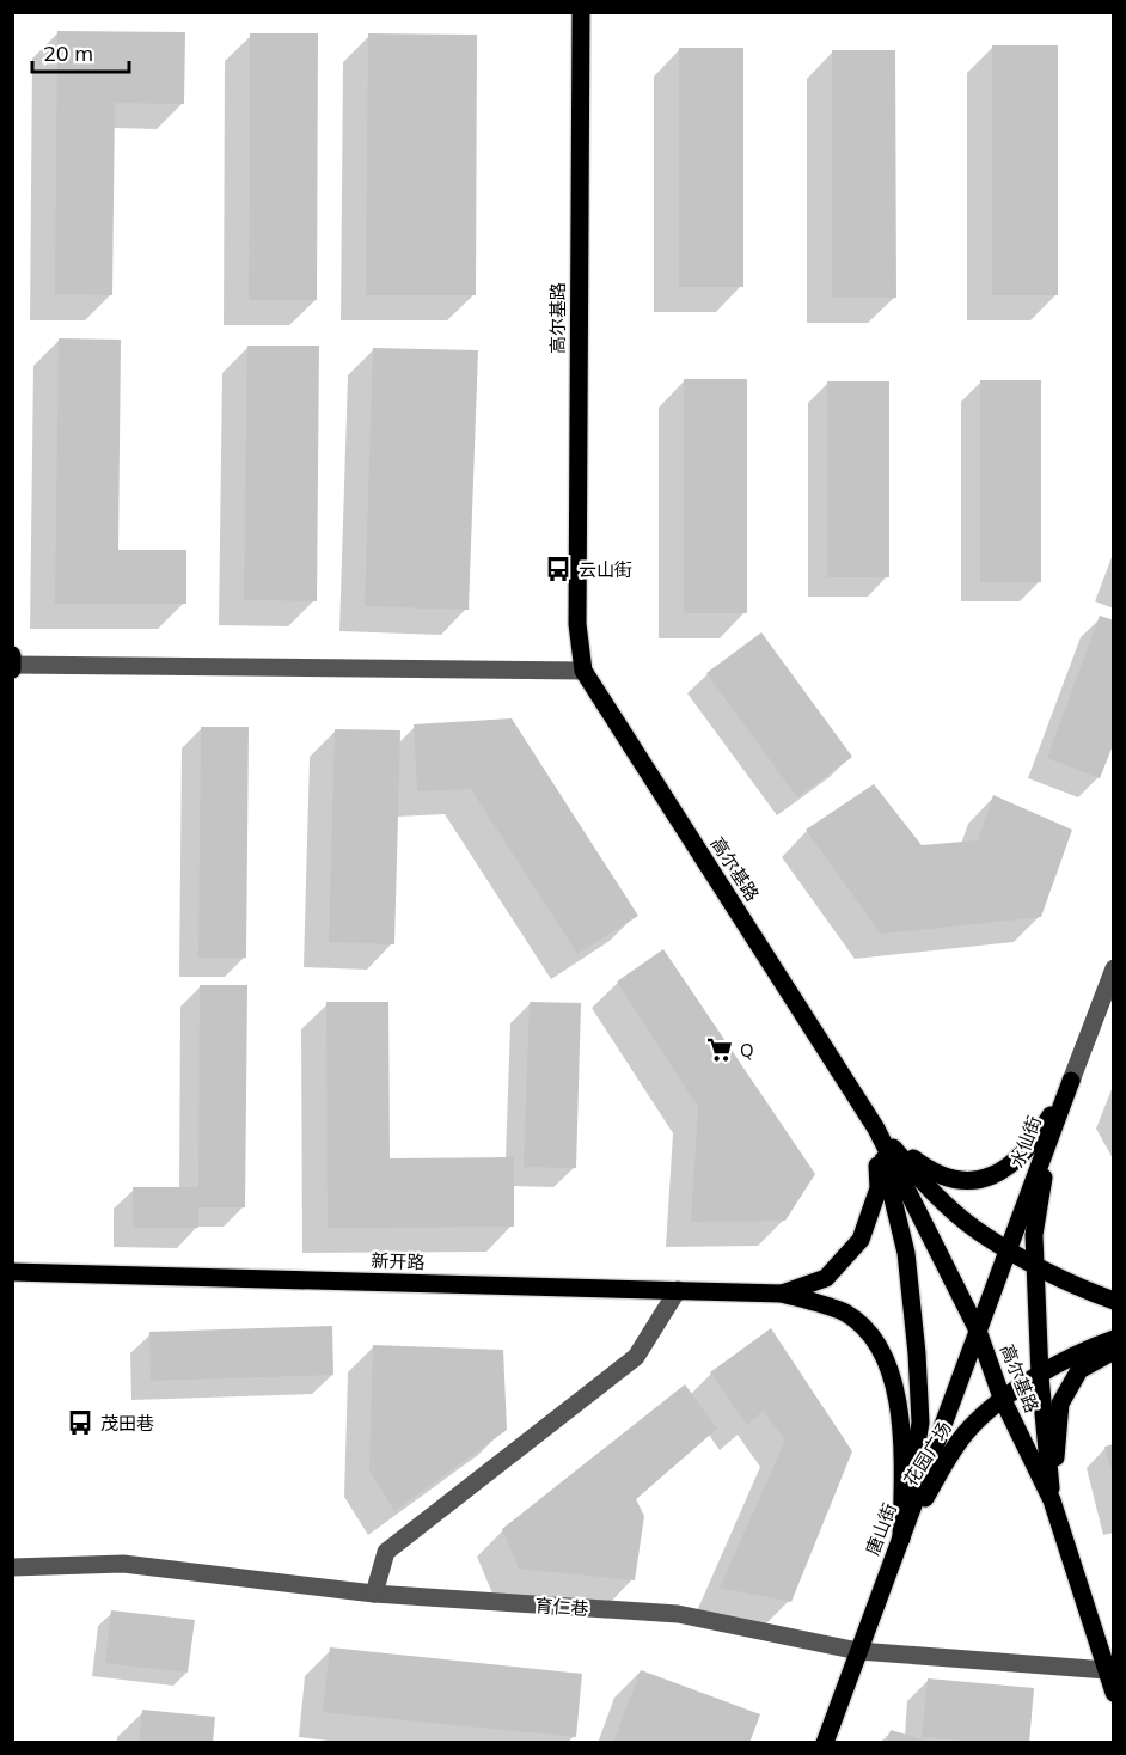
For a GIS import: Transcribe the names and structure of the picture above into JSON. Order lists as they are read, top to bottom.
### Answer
{
  "streets": {
    "main road": [
      "高尔基路",
      "水仙街",
      "新开路",
      "花园广场",
      "唐山街"
    ],
    "street": ["育仁巷"]
  },
  "crossings": [
    ["高尔基路", "水仙街"],
    ["高尔基路", "花园广场"],
    ["高尔基路", "唐山街"],
    ["高尔基路", "育仁巷"],
    ["水仙街", "唐山街"],
    ["花园广场", "唐山街"],
    ["唐山街", "育仁巷"]
  ],
  "places": {
    "bus stop": ["云山街", "茂田巷"],
    "supermarket": ["Q"]
  },
  "scale_bar": "20 m"
}
